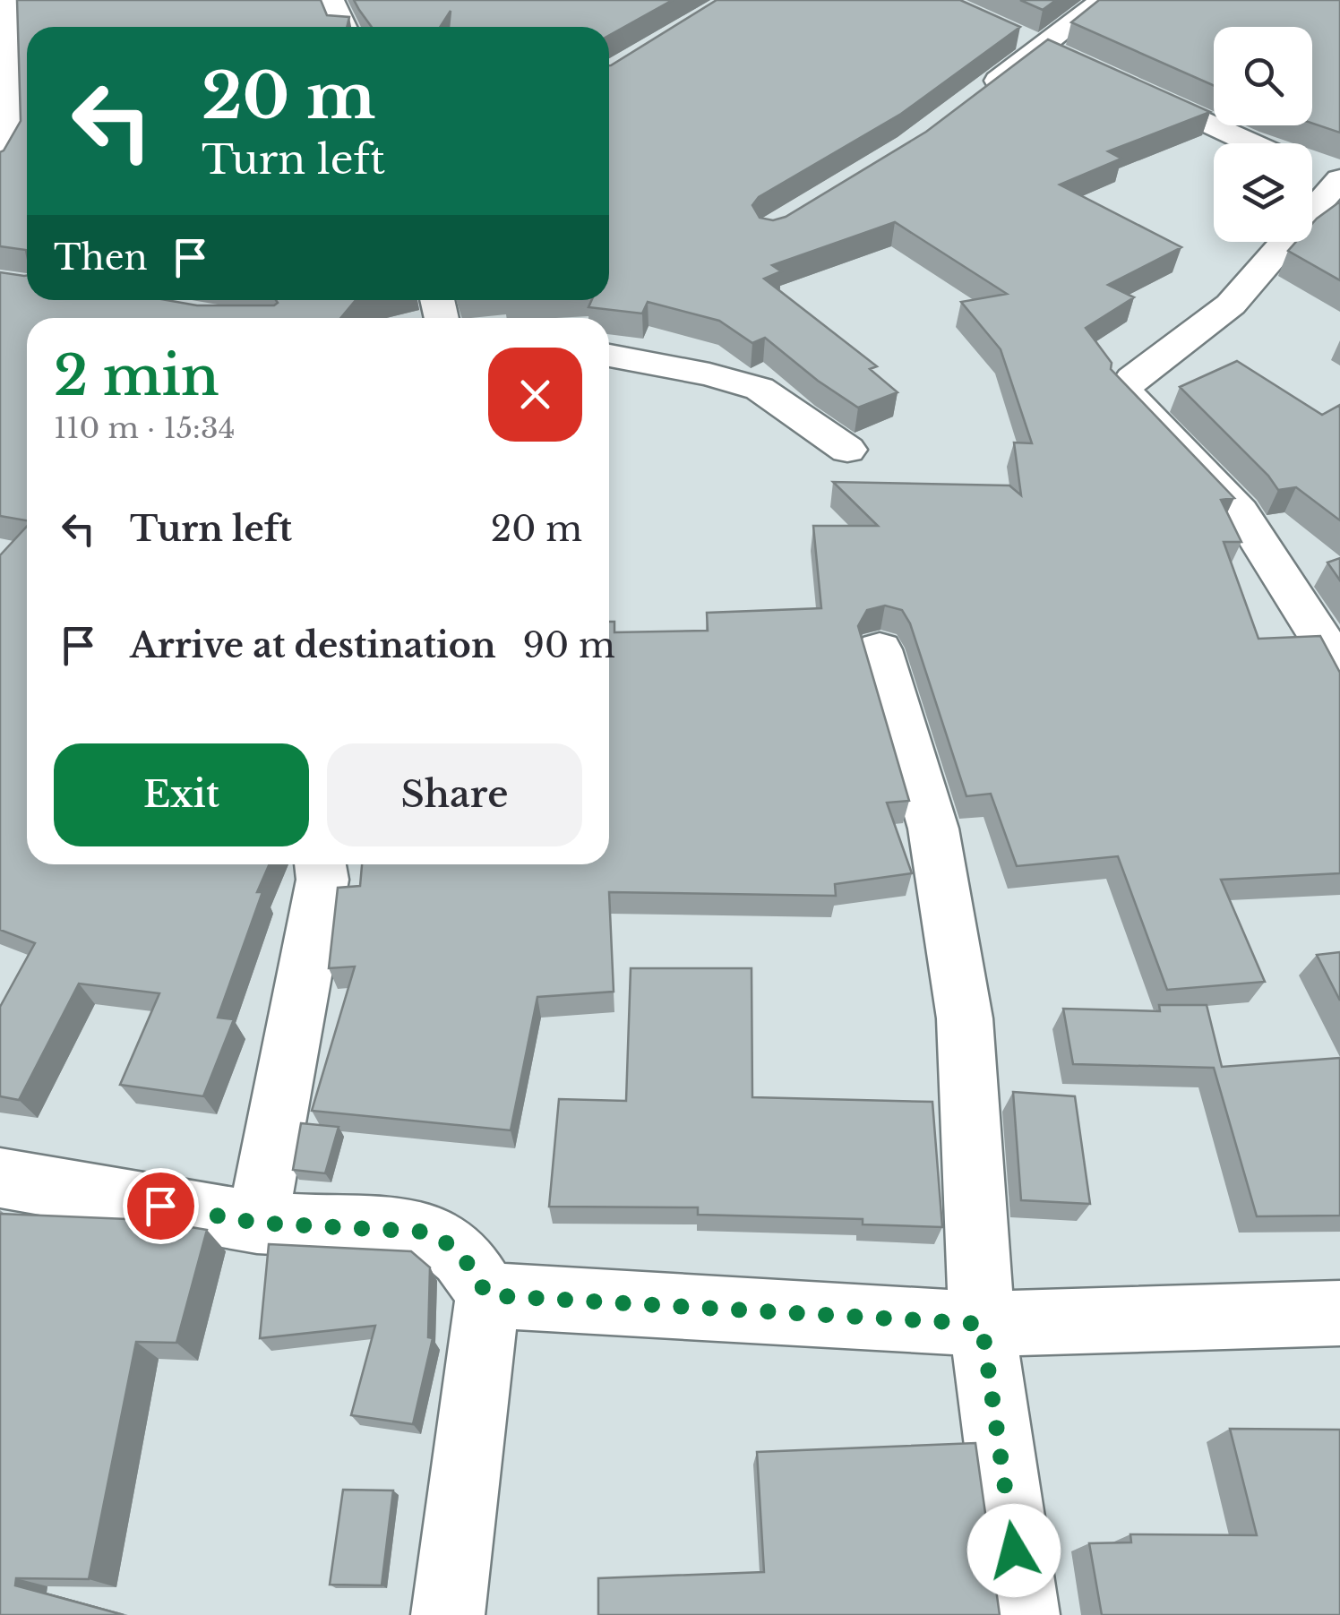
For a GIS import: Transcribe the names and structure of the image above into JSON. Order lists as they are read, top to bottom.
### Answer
{
  "page": {
    "turn": ["20 m", "Turn left"],
    "then": "Then",
    "heading": ["2 min", "110 m · 15:34"],
    "list": [
      {
        "name": "Turn left",
        "value": "20 m"
      },
      {
        "name": "Arrive at destination",
        "value": "90 m"
      }
    ],
    "buttons": ["Exit", "Share"]
  }
}
